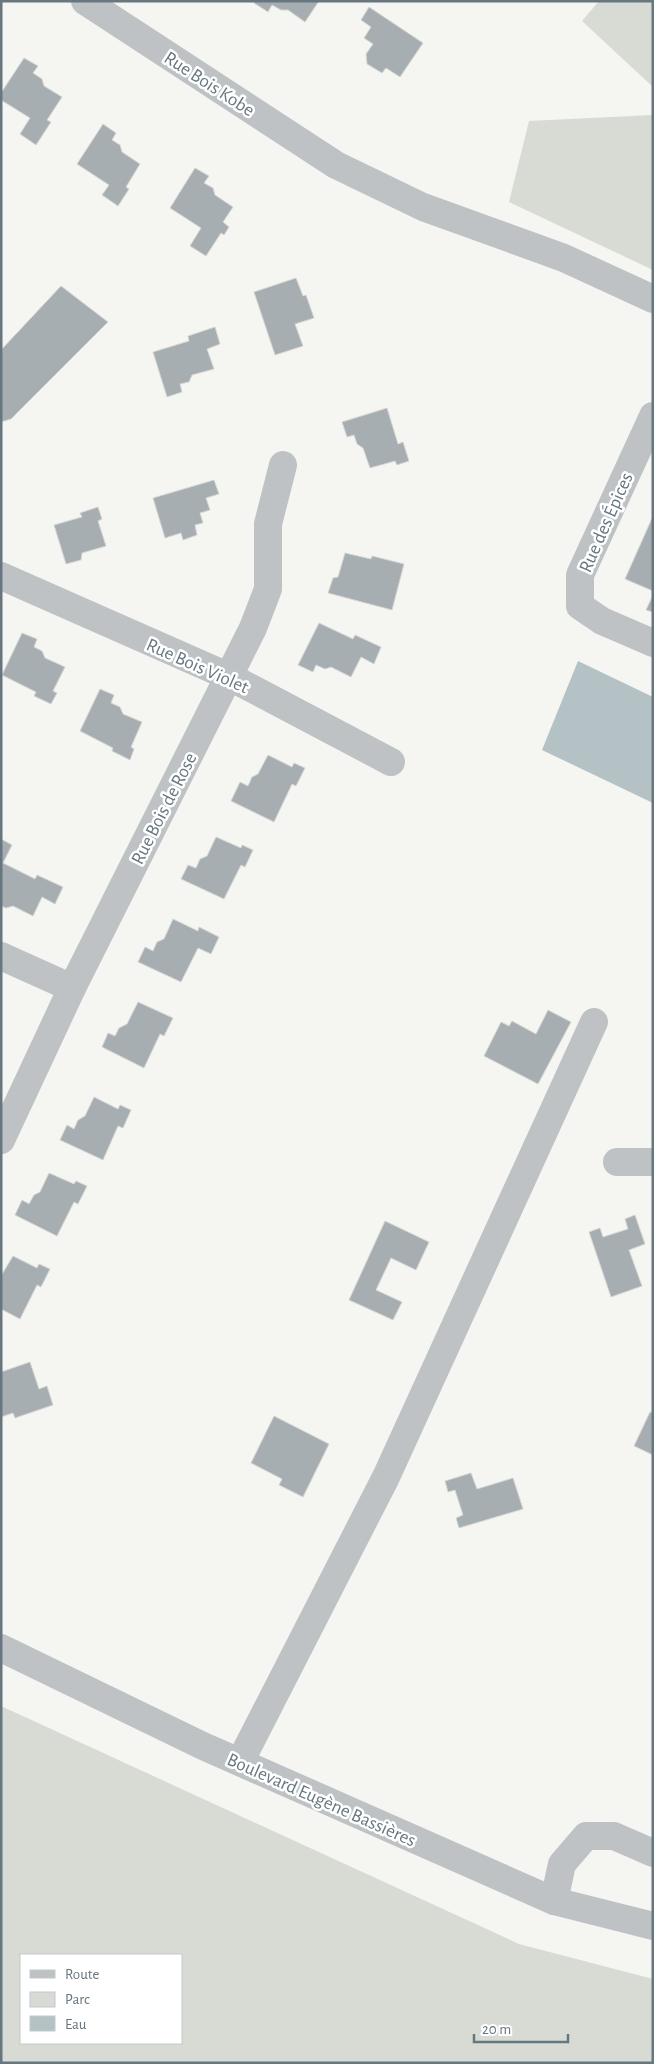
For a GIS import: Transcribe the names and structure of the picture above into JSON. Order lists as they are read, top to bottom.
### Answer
{
  "streets": {
    "street": [
      "Rue Bois Kobe",
      "Rue des Épices",
      "Rue Bois Violet",
      "Rue Bois de Rose",
      "Boulevard Eugène Bassières"
    ]
  },
  "crossings": [
    ["Rue Bois Violet", "Rue Bois de Rose"]
  ],
  "legend": ["Route", "Parc", "Eau"],
  "scale_bar": "20 m"
}
